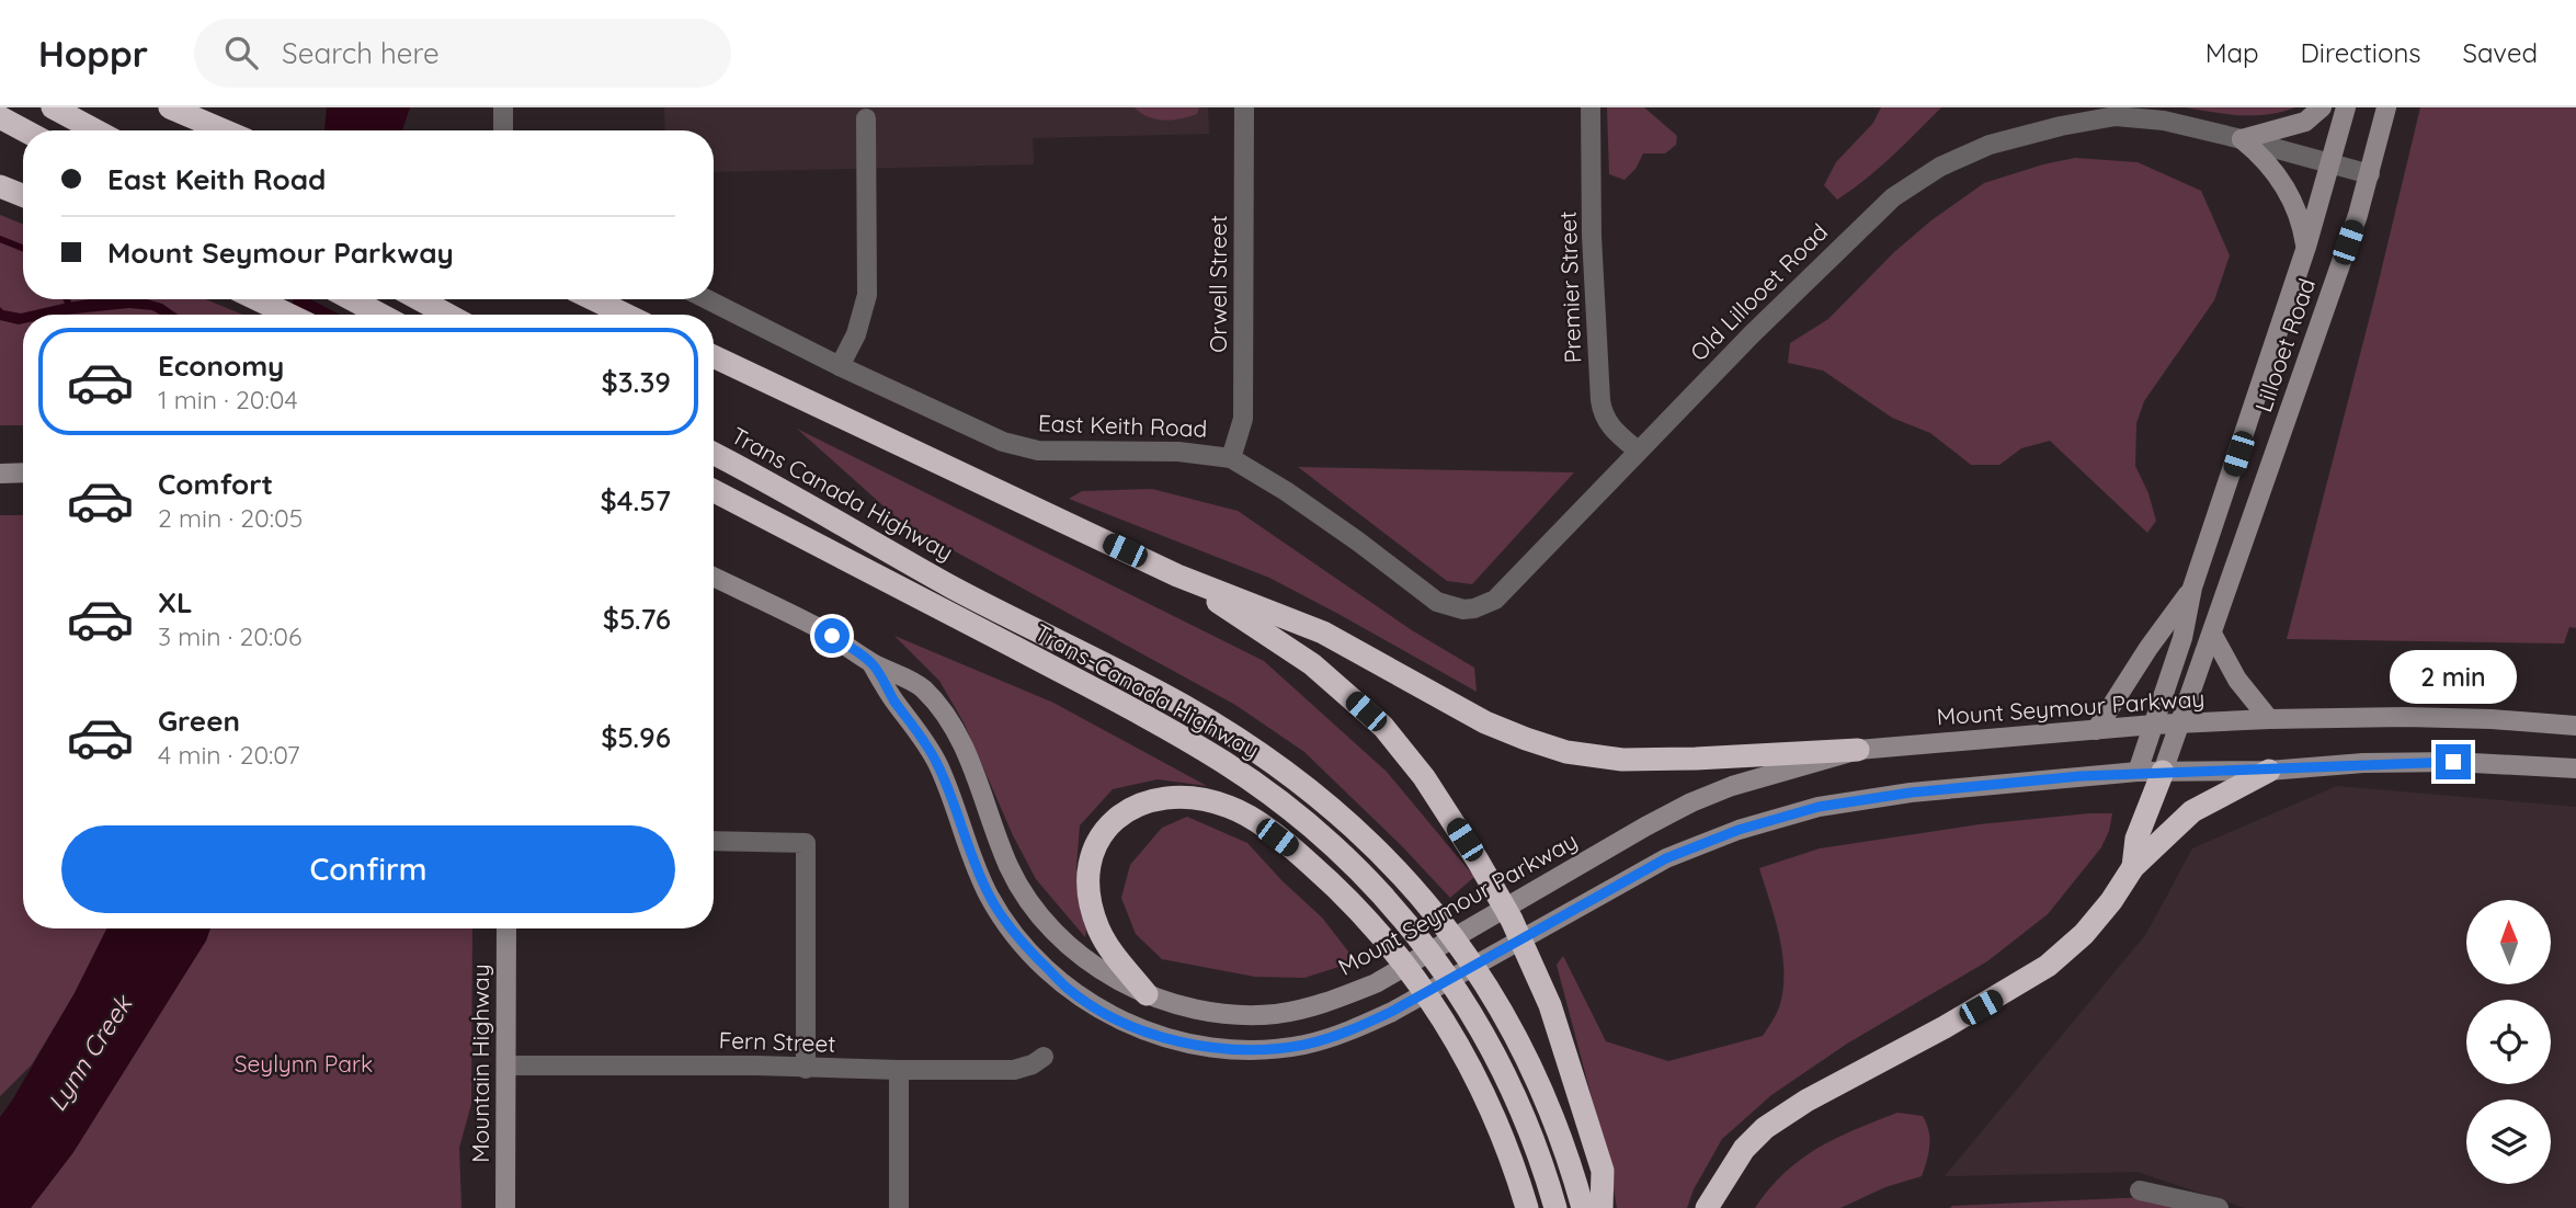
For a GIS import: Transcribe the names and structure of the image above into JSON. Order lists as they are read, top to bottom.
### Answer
{
  "streets": {
    "highway": ["Trans Canada Highway", "Trans-Canada Highway"],
    "main road": ["Lillooet Road", "Mount Seymour Parkway", "Mountain Highway"],
    "street": [
      "Orwell Street",
      "Premier Street",
      "Old Lillooet Road",
      "East Keith Road",
      "Fern Street"
    ]
  },
  "crossings": [
    ["Orwell Street", "East Keith Road"],
    ["Premier Street", "Old Lillooet Road"],
    ["Old Lillooet Road", "Lillooet Road"],
    ["Old Lillooet Road", "East Keith Road"],
    ["Lillooet Road", "Mount Seymour Parkway"],
    ["Trans Canada Highway", "Trans-Canada Highway"],
    ["Fern Street", "Mountain Highway"]
  ],
  "water": ["Lynn Creek"],
  "parks": ["Seylynn Park"],
  "north": "top",
  "page": {
    "header": "Hoppr",
    "search": "Search here",
    "nav": ["Map", "Directions", "Saved"],
    "banner": ["East Keith Road", "Mount Seymour Parkway"],
    "list": [
      {
        "name": "Economy",
        "note": "1 min · 20:04",
        "value": "$3.39"
      },
      {
        "name": "Comfort",
        "note": "2 min · 20:05",
        "value": "$4.57"
      },
      {
        "name": "XL",
        "note": "3 min · 20:06",
        "value": "$5.76"
      },
      {
        "name": "Green",
        "note": "4 min · 20:07",
        "value": "$5.96"
      }
    ],
    "bubble": "2 min",
    "buttons": "Confirm"
  }
}
